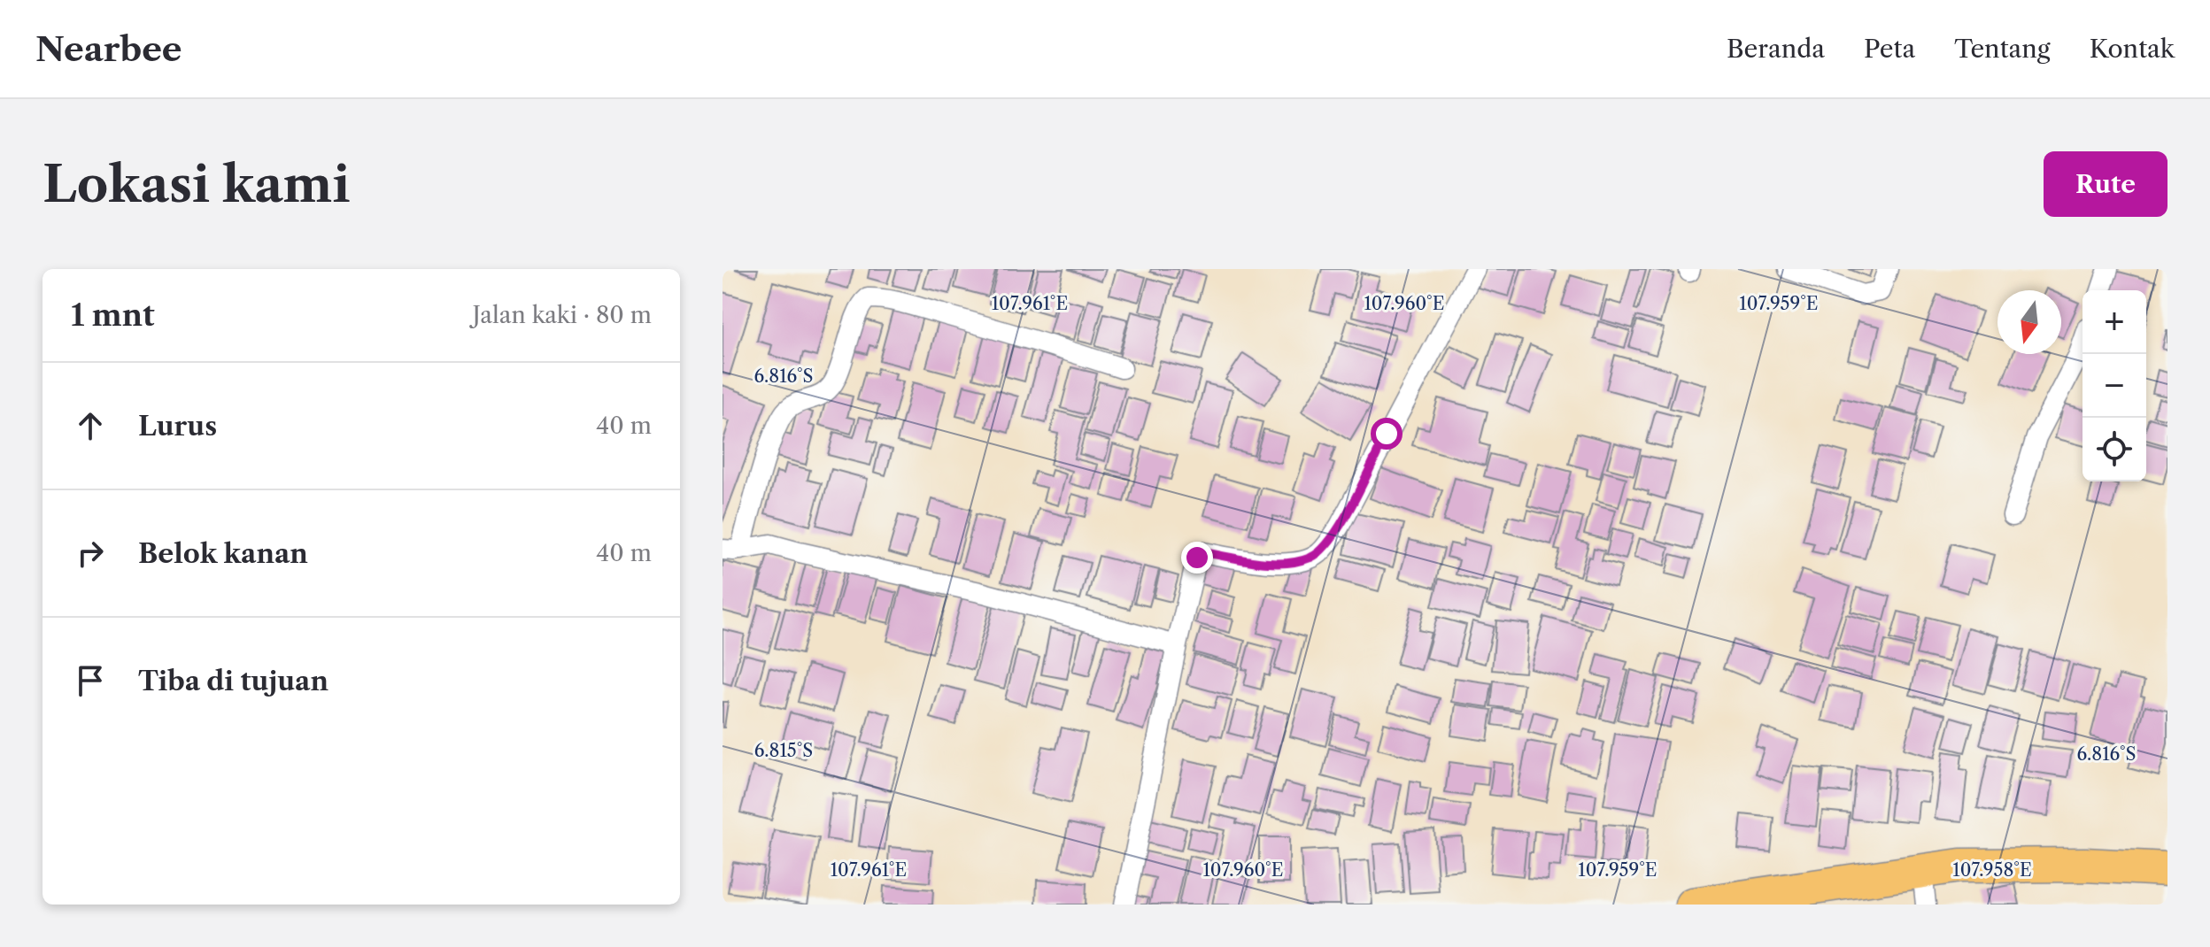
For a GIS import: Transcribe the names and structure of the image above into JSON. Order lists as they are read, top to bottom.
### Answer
{
  "north": "bottom",
  "page": {
    "header": "Nearbee",
    "nav": [
      "Beranda",
      "Peta",
      "Tentang",
      "Kontak"
    ],
    "buttons": "Rute",
    "title": "Lokasi kami",
    "heading": ["1 mnt", "Jalan kaki · 80 m"],
    "map_buttons": ["+", "−"],
    "list": [
      ["Lurus", "40 m"],
      ["Belok kanan", "40 m"],
      "Tiba di tujuan"
    ]
  },
  "coordinates": [
    "107.961°E",
    "107.960°E",
    "107.959°E",
    "6.816°S",
    "6.815°S",
    "107.958°E"
  ]
}
